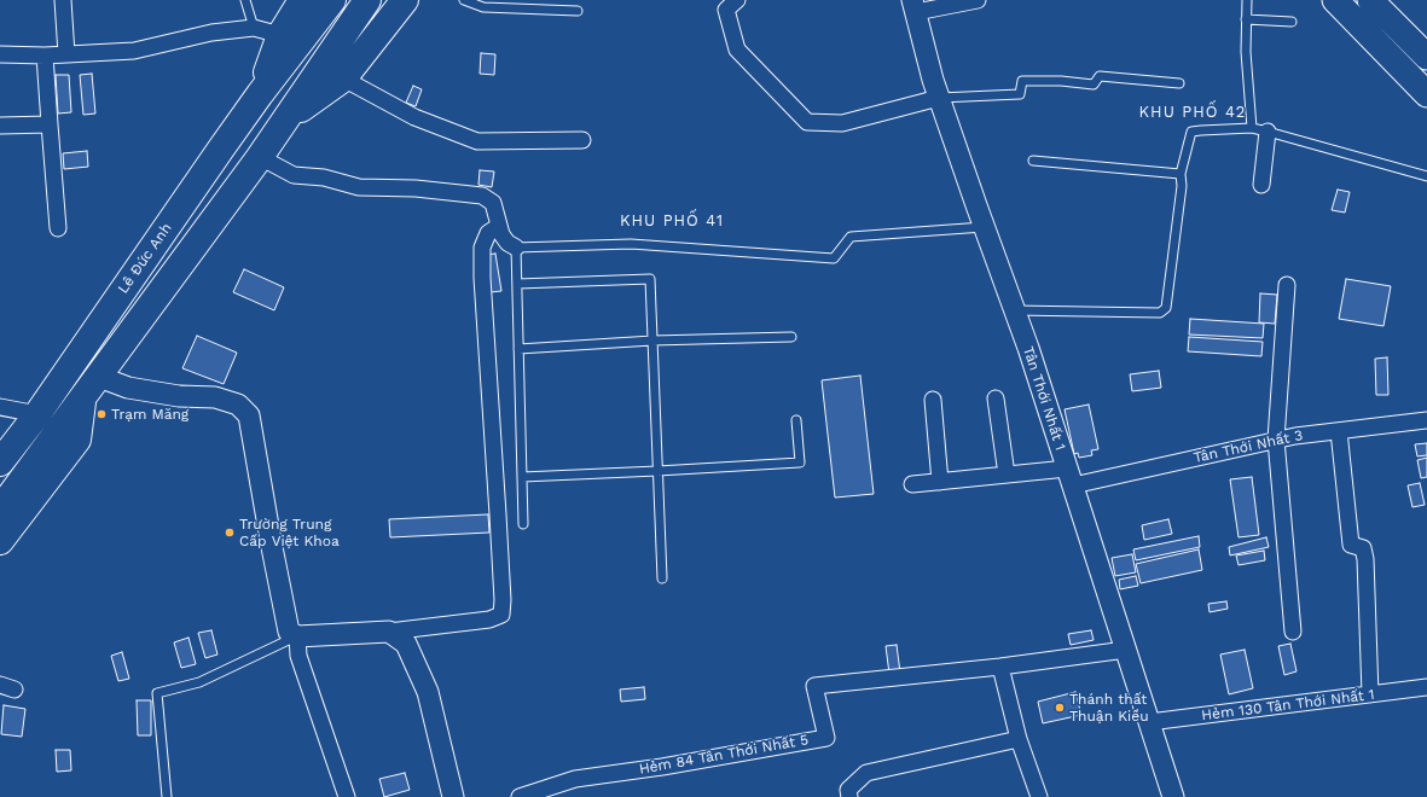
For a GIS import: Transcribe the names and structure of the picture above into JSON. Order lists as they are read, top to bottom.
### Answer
{
  "streets": {
    "highway": ["Lê Đức Anh"],
    "street": [
      "Tân Thới Nhất 1",
      "Tân Thới Nhất 3",
      "Hẻm 130 Tân Thới Nhất 1",
      "Hẻm 84 Tân Thới Nhất 5"
    ]
  },
  "crossings": [
    ["Tân Thới Nhất 1", "Tân Thới Nhất 3"],
    ["Tân Thới Nhất 1", "Hẻm 130 Tân Thới Nhất 1"],
    ["Tân Thới Nhất 1", "Hẻm 84 Tân Thới Nhất 5"]
  ],
  "districts": ["KHU PHỐ 42", "KHU PHỐ 41"],
  "places": ["Trạm Măng", "Trường Trung Cấp Việt Khoa", "Thánh thất Thuận Kiều"]
}
